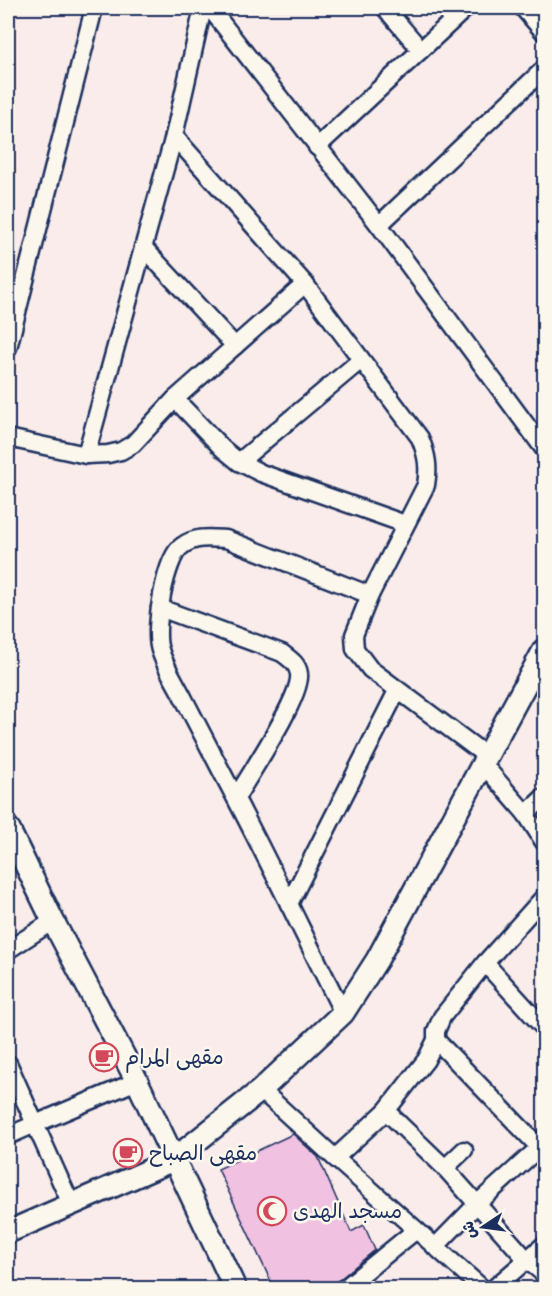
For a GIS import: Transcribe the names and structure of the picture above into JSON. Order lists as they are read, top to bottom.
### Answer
{
  "places": {
    "cafe": ["مقهى المرام", "مقهى الصباح"],
    "mosque": ["مسجد الهدى"]
  },
  "north": "left"
}
